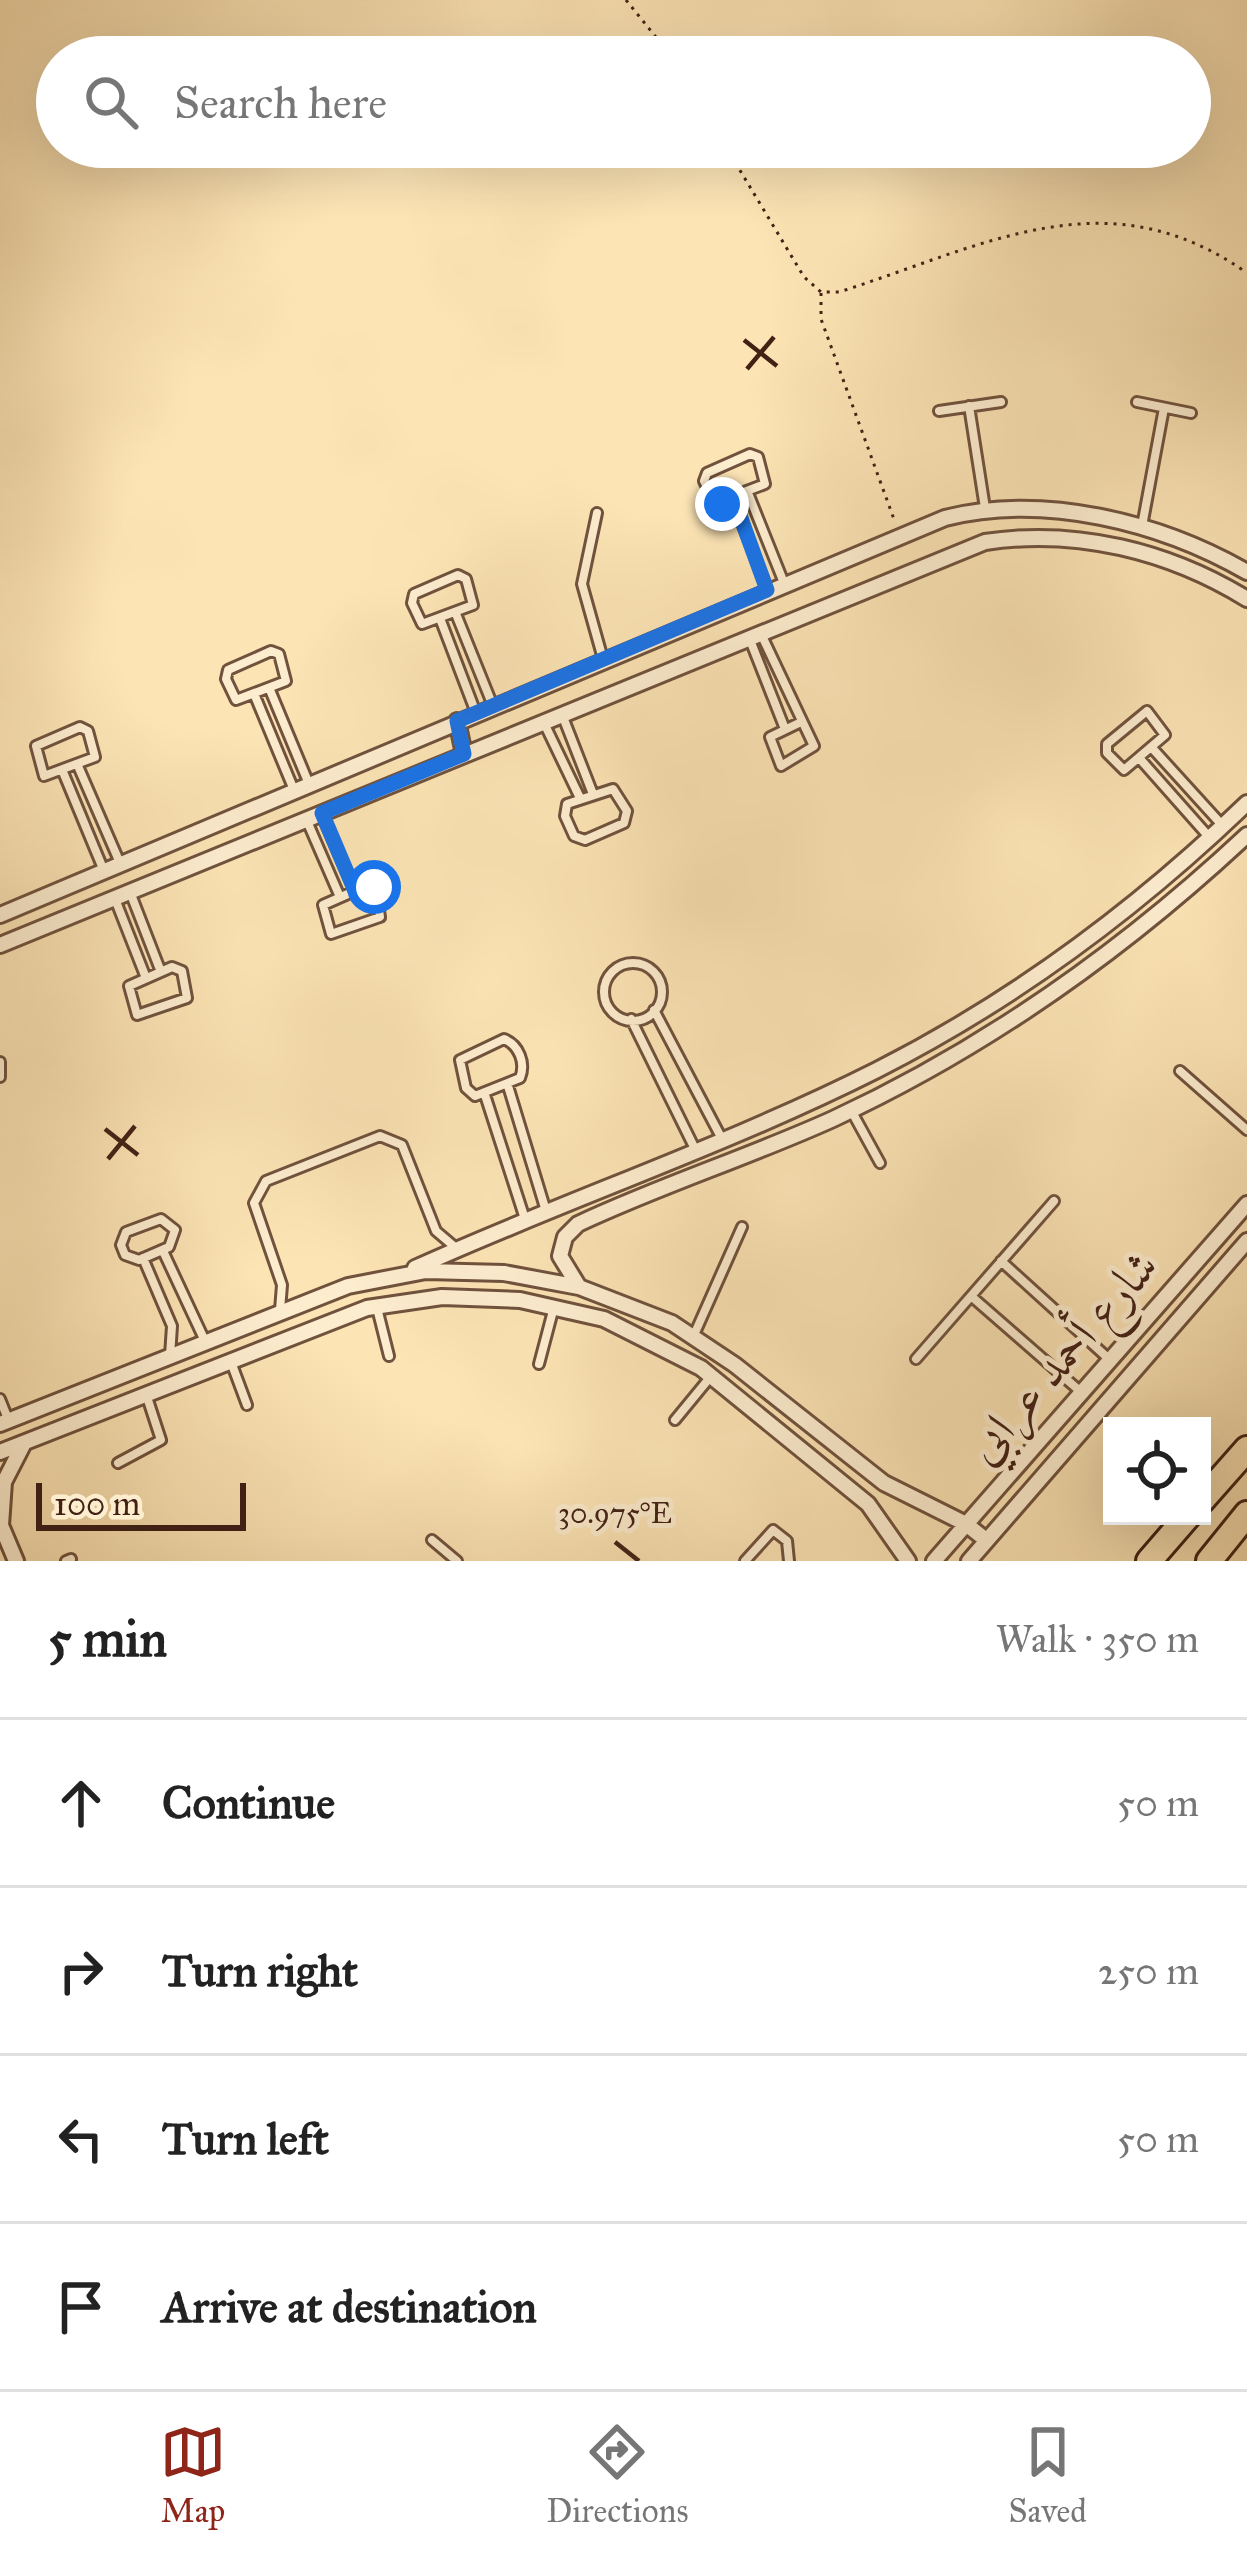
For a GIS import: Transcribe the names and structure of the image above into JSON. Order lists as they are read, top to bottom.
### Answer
{
  "streets": {
    "street": ["شارع أحمد عرابي"]
  },
  "scale_bar": "100 m",
  "page": {
    "search": "Search here",
    "scale": "100 m",
    "heading": ["5 min", "Walk · 350 m"],
    "list": [
      ["Continue", "50 m"],
      ["Turn right", "250 m"],
      ["Turn left", "50 m"],
      "Arrive at destination"
    ],
    "nav": ["Map", "Directions", "Saved"]
  },
  "coordinates": ["30.975°E"]
}
